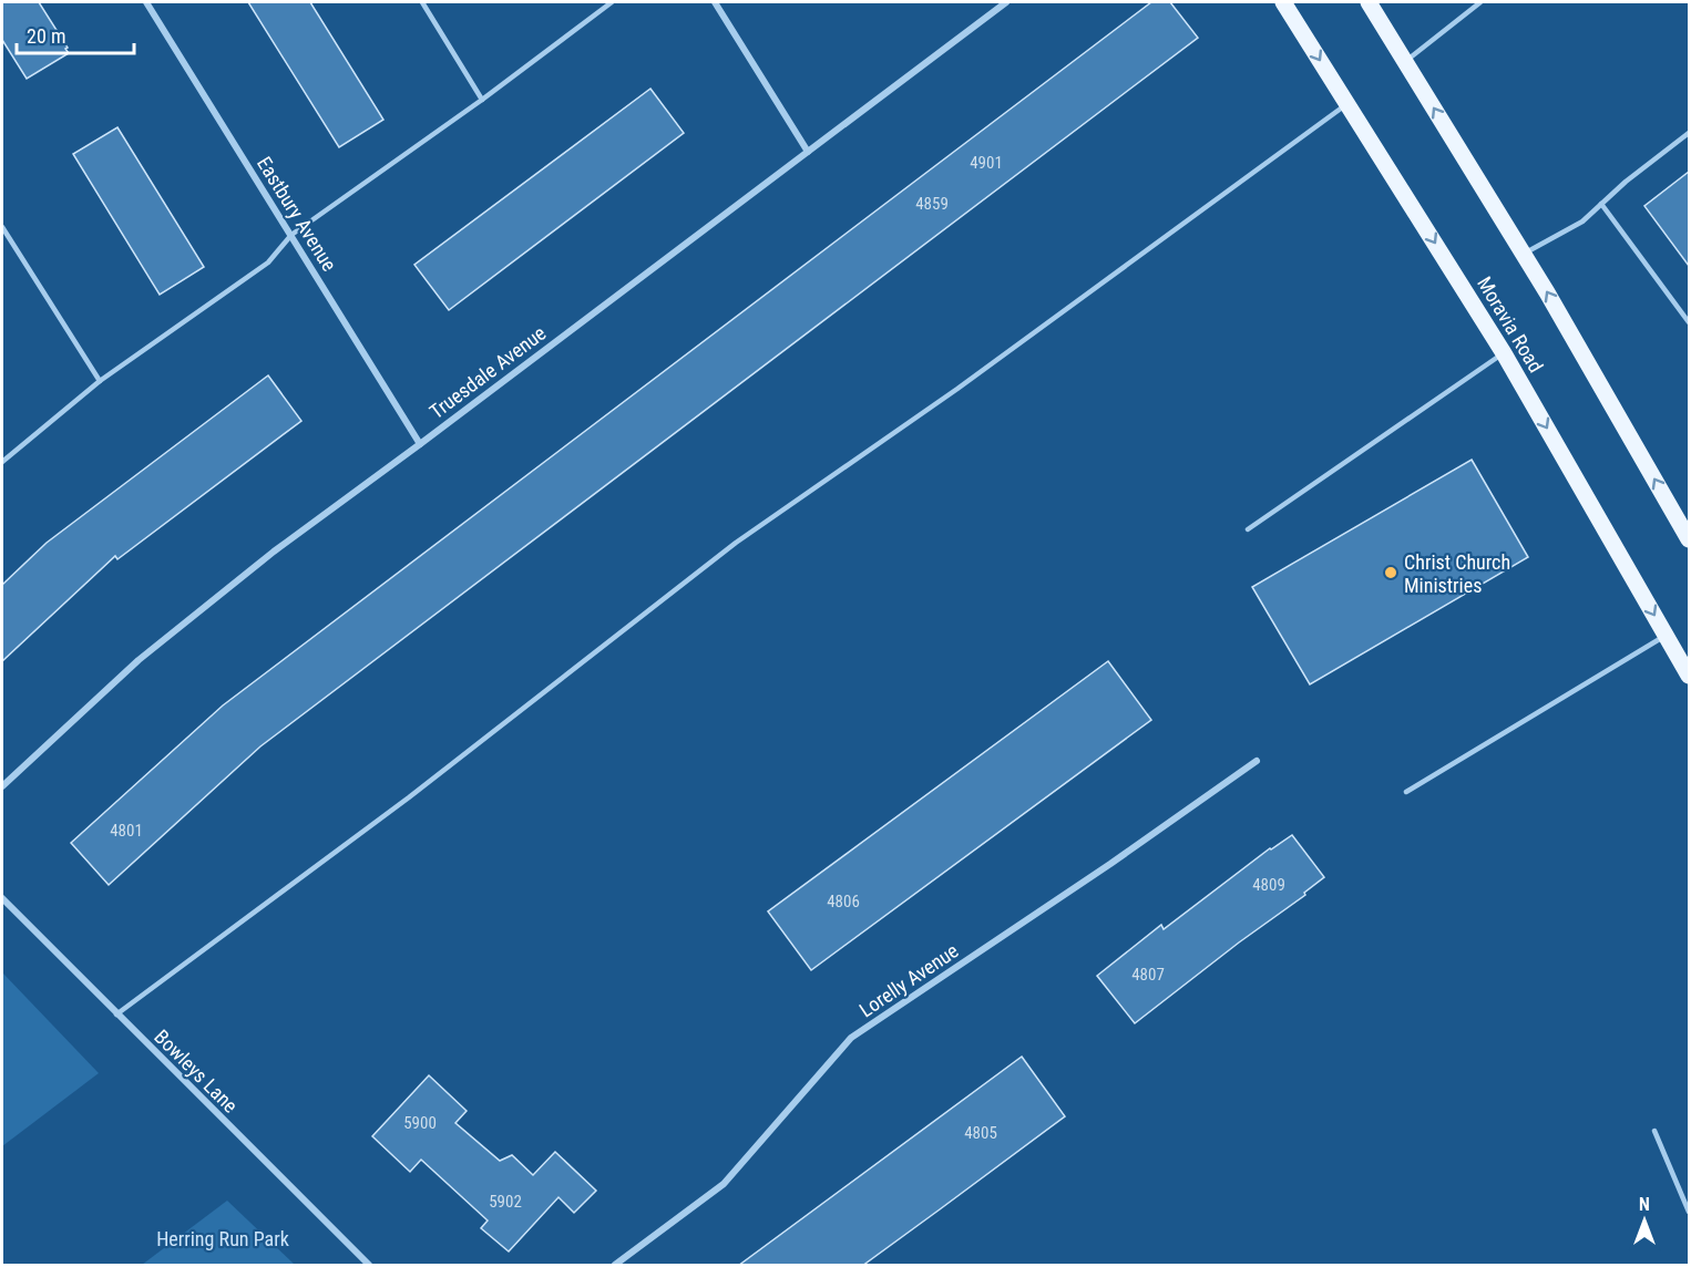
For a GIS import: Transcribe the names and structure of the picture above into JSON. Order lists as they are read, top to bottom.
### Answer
{
  "streets": {
    "main road": ["Moravia Road"],
    "street": [
      "Eastbury Avenue",
      "Truesdale Avenue",
      "Lorelly Avenue",
      "Bowleys Lane"
    ]
  },
  "crossings": [
    ["Eastbury Avenue", "Truesdale Avenue"]
  ],
  "parks": ["Herring Run Park"],
  "places": ["Christ Church Ministries"],
  "house_numbers": [
    "4901",
    "4859",
    "4801",
    "4809",
    "4806",
    "4807",
    "5900",
    "4805",
    "5902"
  ],
  "scale_bar": "20 m",
  "north": "top"
}
